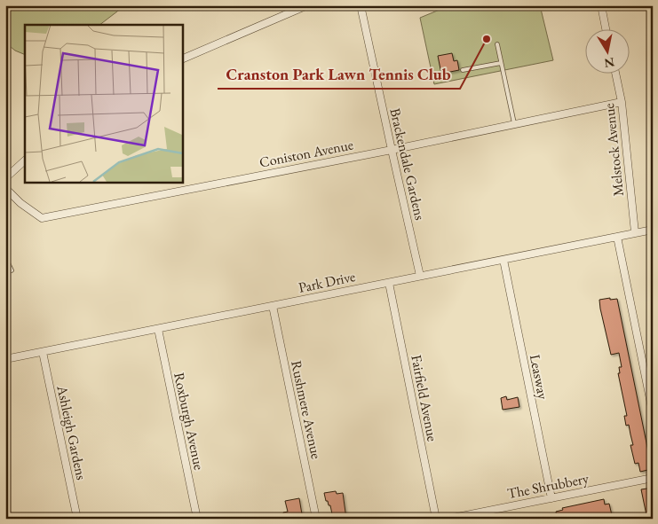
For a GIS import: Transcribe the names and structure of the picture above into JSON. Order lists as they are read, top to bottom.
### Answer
{
  "streets": {
    "street": [
      "Melstock Avenue",
      "Coniston Avenue",
      "Brackendale Gardens",
      "Park Drive",
      "Leasway",
      "Fairfield Avenue",
      "Rushmere Avenue",
      "Roxburgh Avenue",
      "Ashleigh Gardens",
      "The Shrubbery"
    ]
  },
  "crossings": [
    ["Melstock Avenue", "Coniston Avenue"],
    ["Melstock Avenue", "Park Drive"],
    ["Coniston Avenue", "Brackendale Gardens"],
    ["Brackendale Gardens", "Park Drive"],
    ["Park Drive", "Leasway"],
    ["Park Drive", "Fairfield Avenue"],
    ["Park Drive", "Rushmere Avenue"],
    ["Park Drive", "Roxburgh Avenue"],
    ["Park Drive", "Ashleigh Gardens"],
    ["Leasway", "The Shrubbery"]
  ],
  "places": ["Cranston Park Lawn Tennis Club"],
  "north": "bottom"
}
